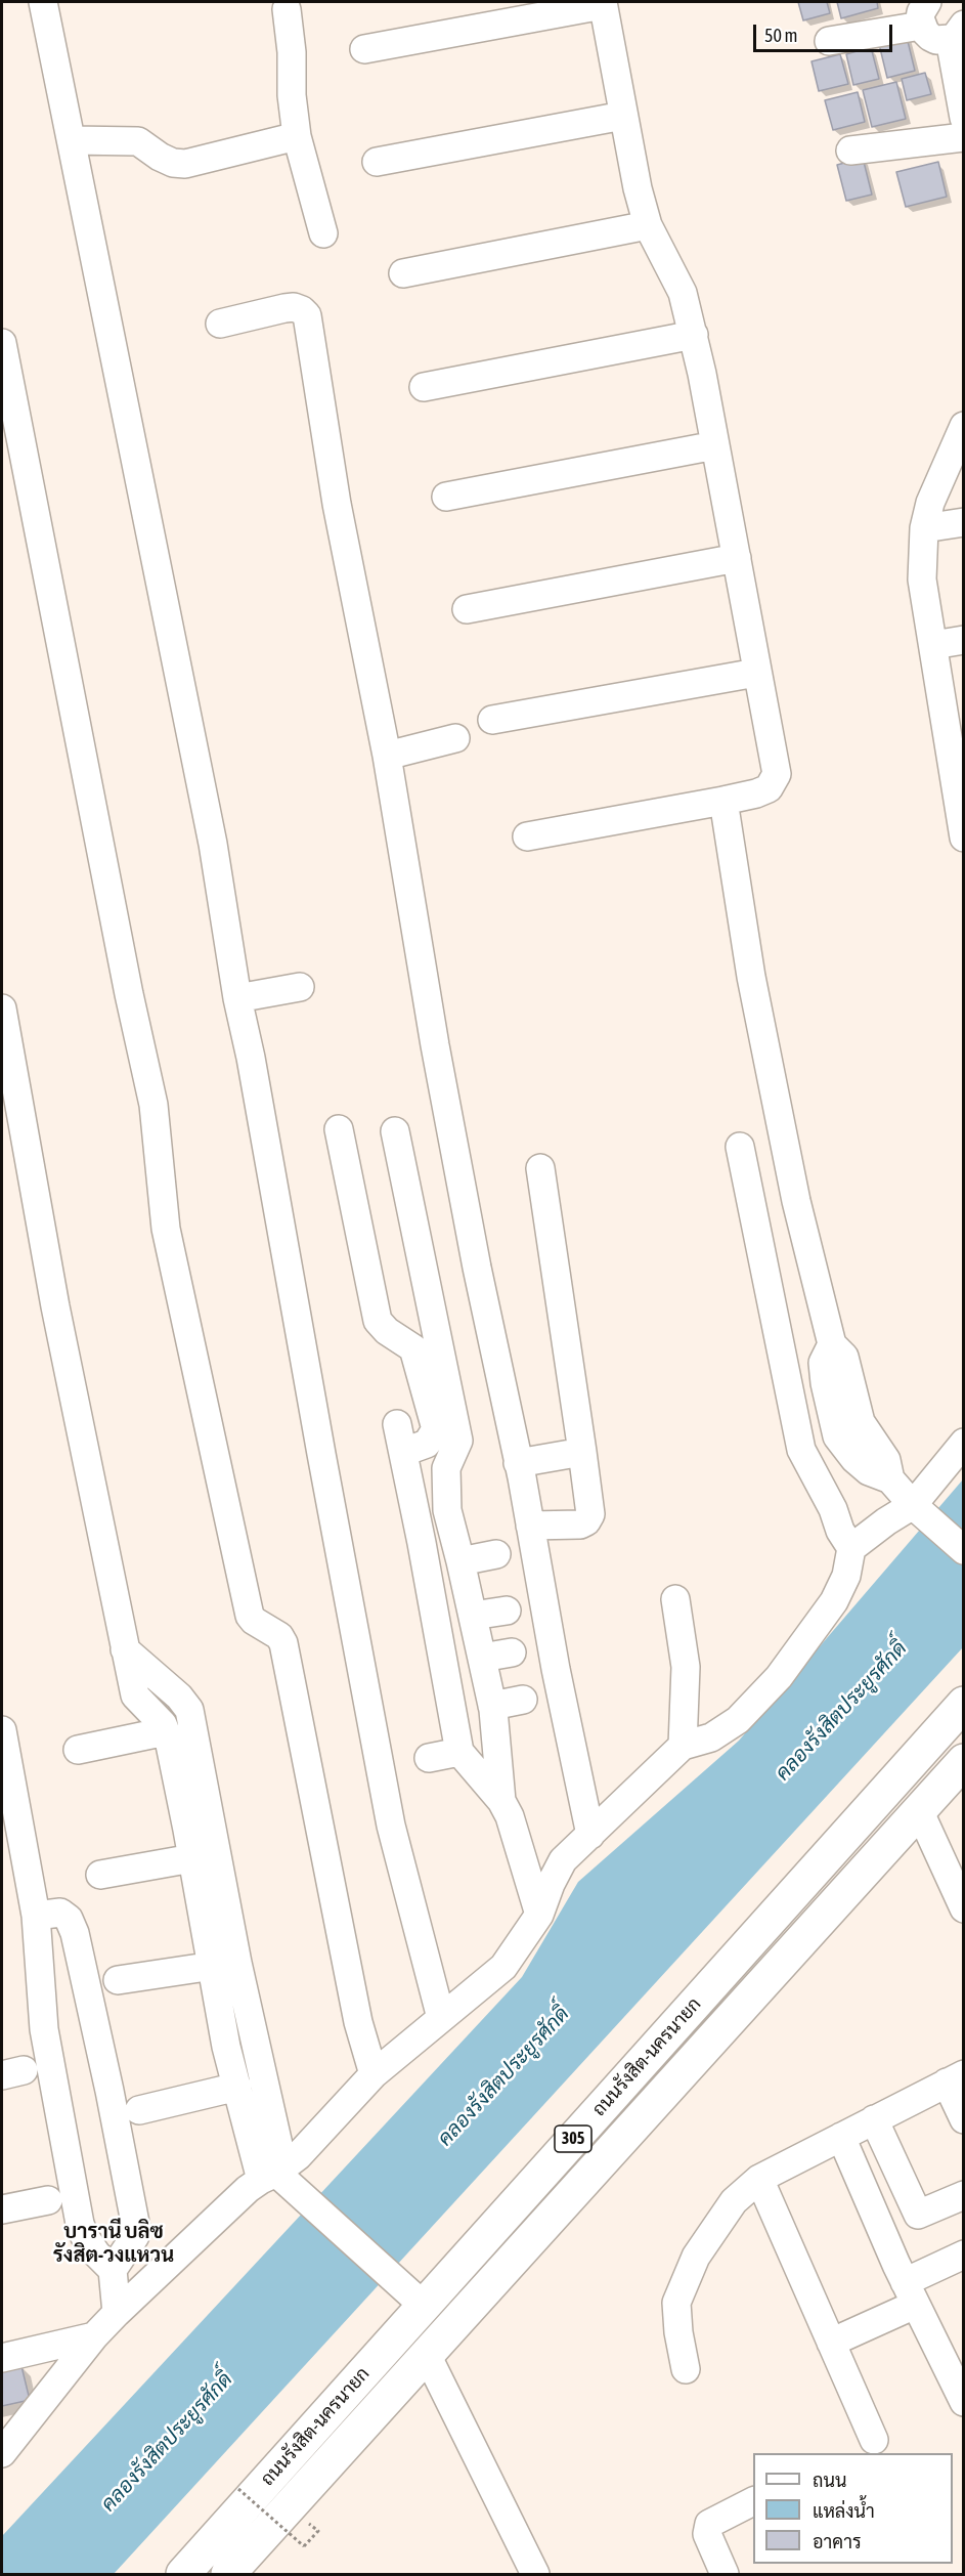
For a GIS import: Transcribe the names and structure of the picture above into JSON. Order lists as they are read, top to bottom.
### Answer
{
  "streets": {
    "main road": ["ถนนรังสิต-นครนายก", "305"]
  },
  "districts": ["บารานี บลิซ รังสิต-วงแหวน"],
  "water": ["คลองรังสิตประยูรศักดิ์"],
  "legend": ["ถนน", "แหล่งน้ำ", "อาคาร"],
  "scale_bar": "50 m"
}
